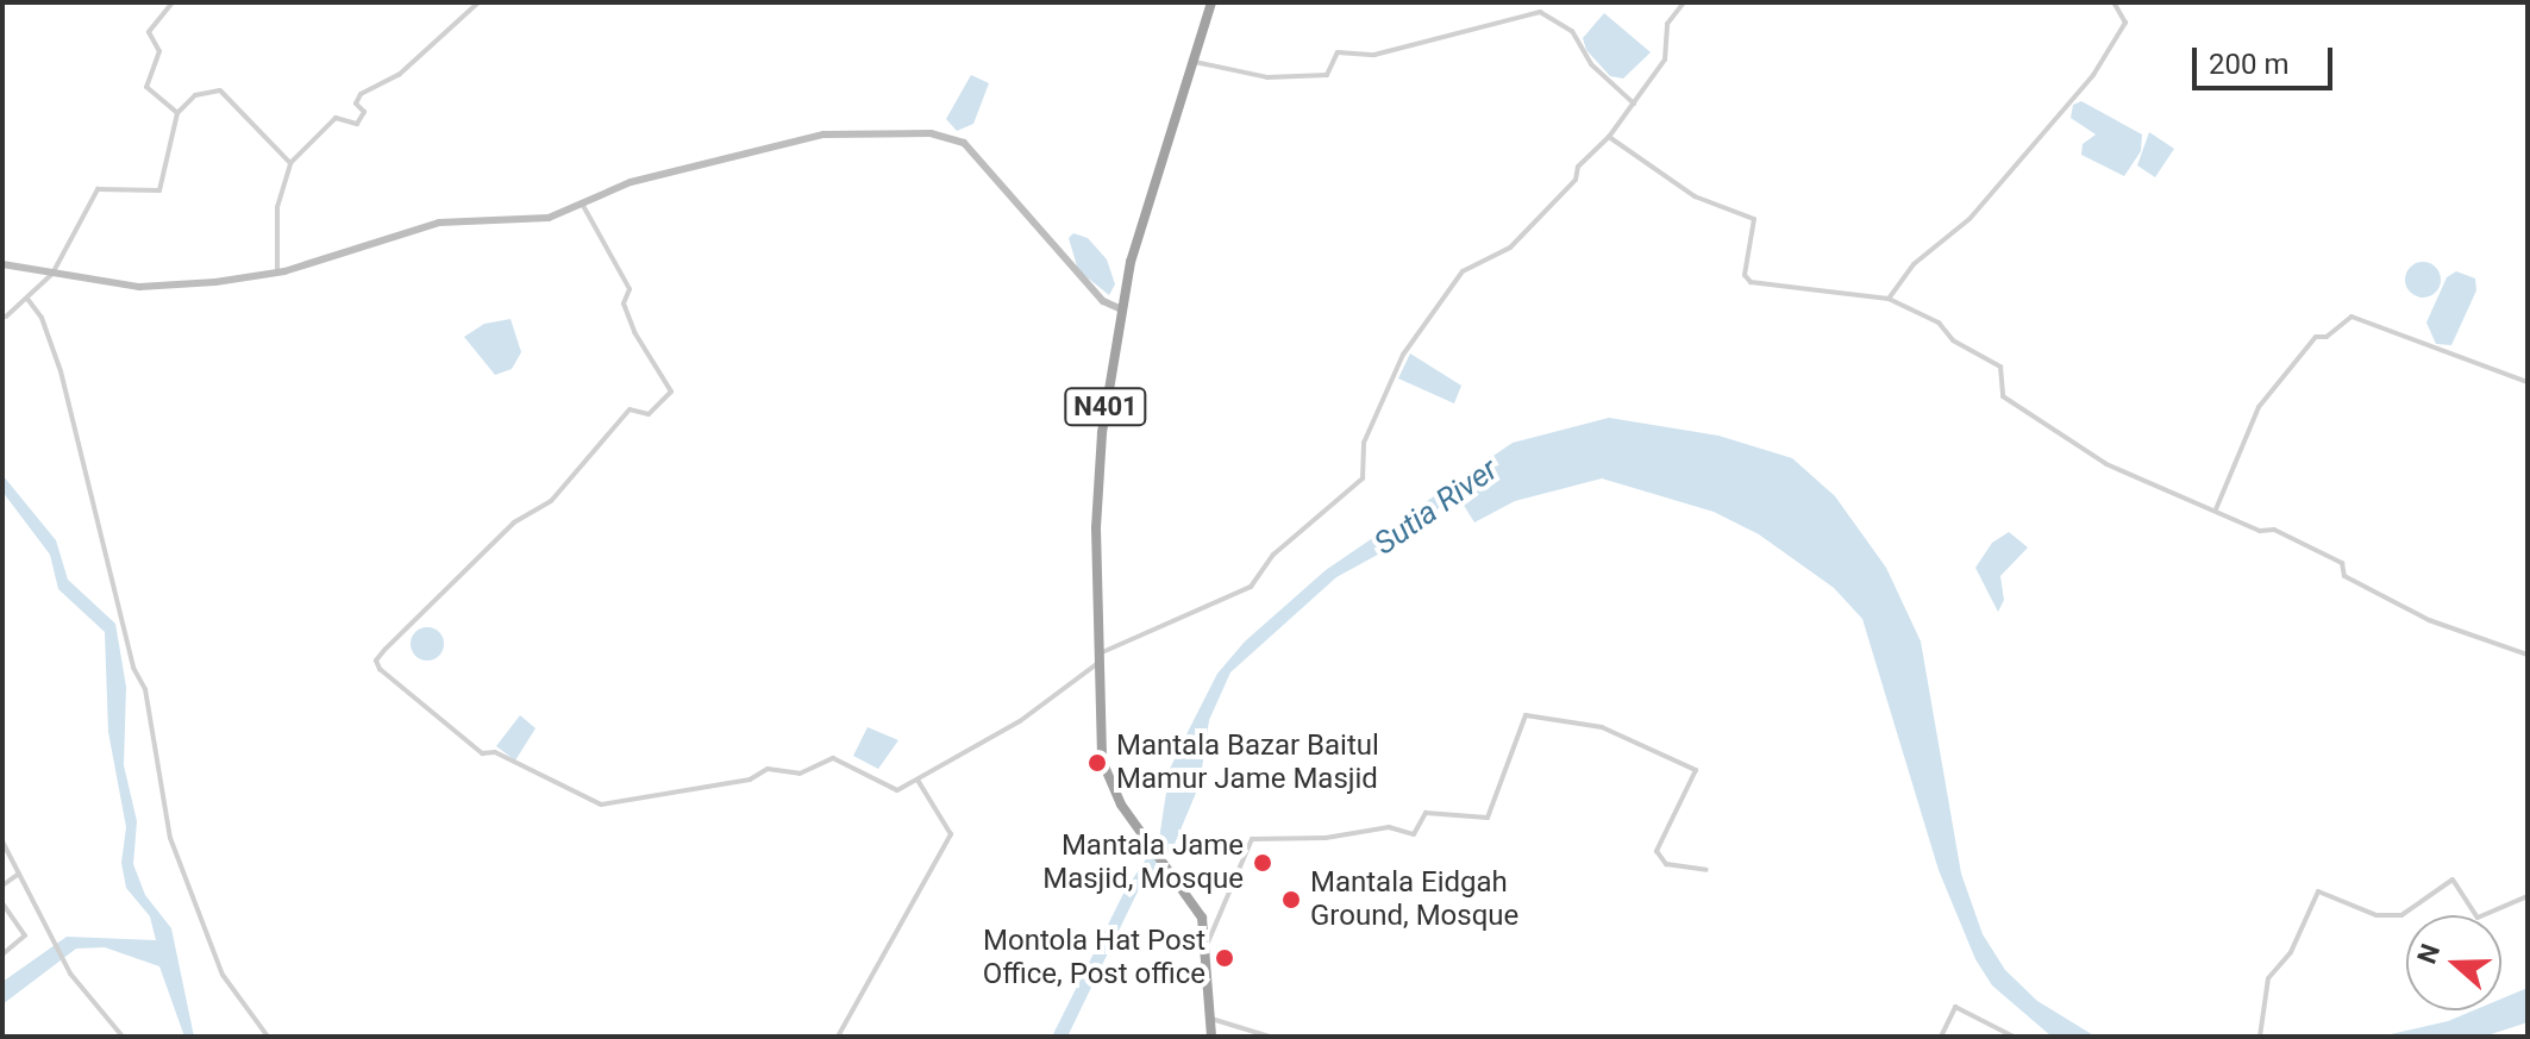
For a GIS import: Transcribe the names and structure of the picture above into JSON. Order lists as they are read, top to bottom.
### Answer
{
  "streets": {
    "highway": ["N401"]
  },
  "water": ["Sutia River"],
  "places": [
    "Mantala Bazar Baitul Mamur Jame Masjid",
    "Mantala Jame Masjid, Mosque",
    "Mantala Eidgah Ground, Mosque",
    "Montola Hat Post Office, Post office"
  ],
  "scale_bar": "200 m",
  "north": "left"
}
